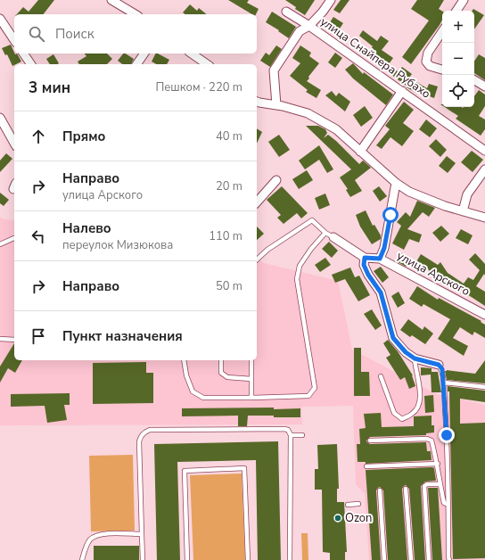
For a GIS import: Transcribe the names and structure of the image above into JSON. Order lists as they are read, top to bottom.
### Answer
{
  "streets": {
    "street": ["улица Снайпера Рубахо", "улица Арского"]
  },
  "places": ["Ozon"],
  "page": {
    "map_buttons": ["+", "−"],
    "search": "Поиск",
    "heading": ["3 мин", "Пешком · 220 m"],
    "list": [
      ["Прямо", "40 m"],
      ["Направо", "улица Арского", "20 m"],
      ["Налево", "переулок Мизюкова", "110 m"],
      ["Направо", "50 m"],
      "Пункт назначения"
    ]
  }
}
